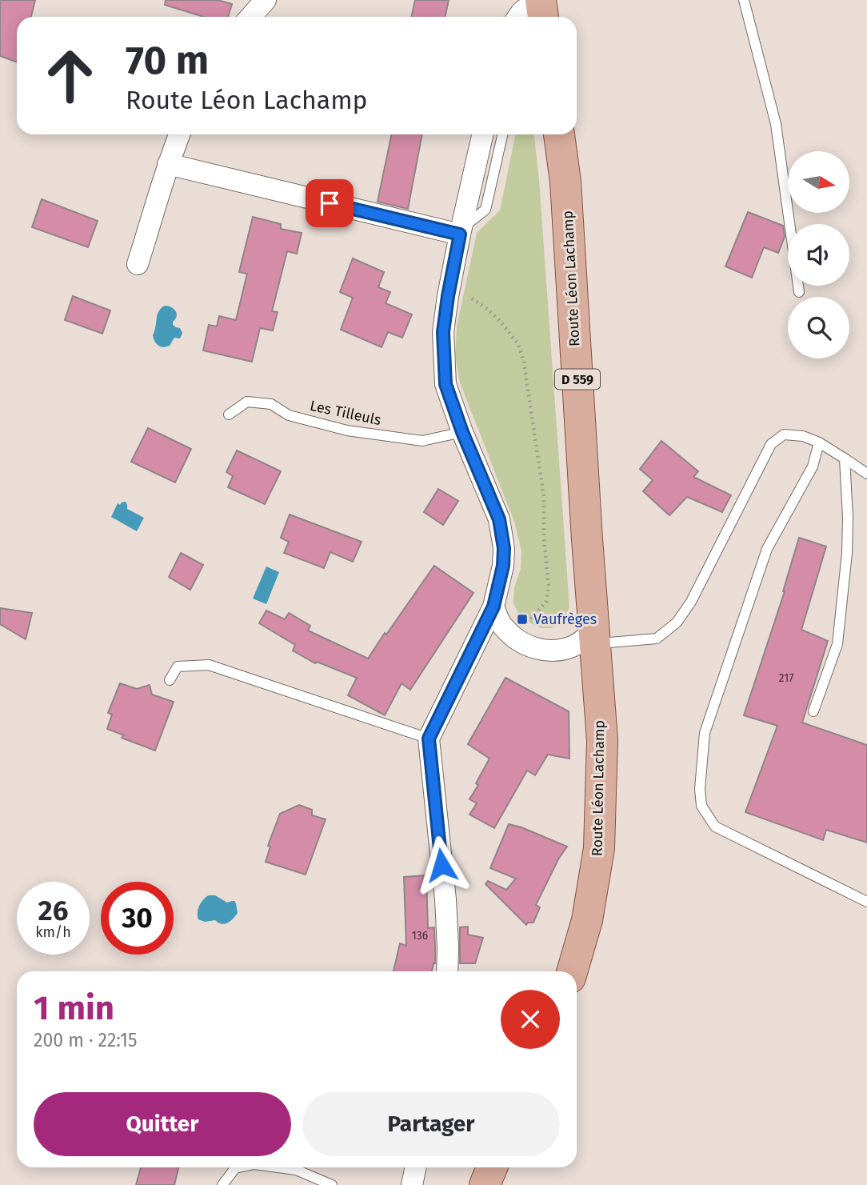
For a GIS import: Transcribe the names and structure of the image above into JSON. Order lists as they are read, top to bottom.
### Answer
{
  "streets": {
    "main road": ["Route Léon Lachamp", "D 559"],
    "lane": ["Les Tilleuls"]
  },
  "places": {
    "transit": ["Vaufrèges"]
  },
  "house_numbers": ["217", "136"],
  "north": "right",
  "page": {
    "turn": ["70 m", "Route Léon Lachamp"],
    "speed": "26 km/h",
    "limit": "30",
    "heading": ["1 min", "200 m · 22:15"],
    "buttons": ["Quitter", "Partager"]
  }
}
